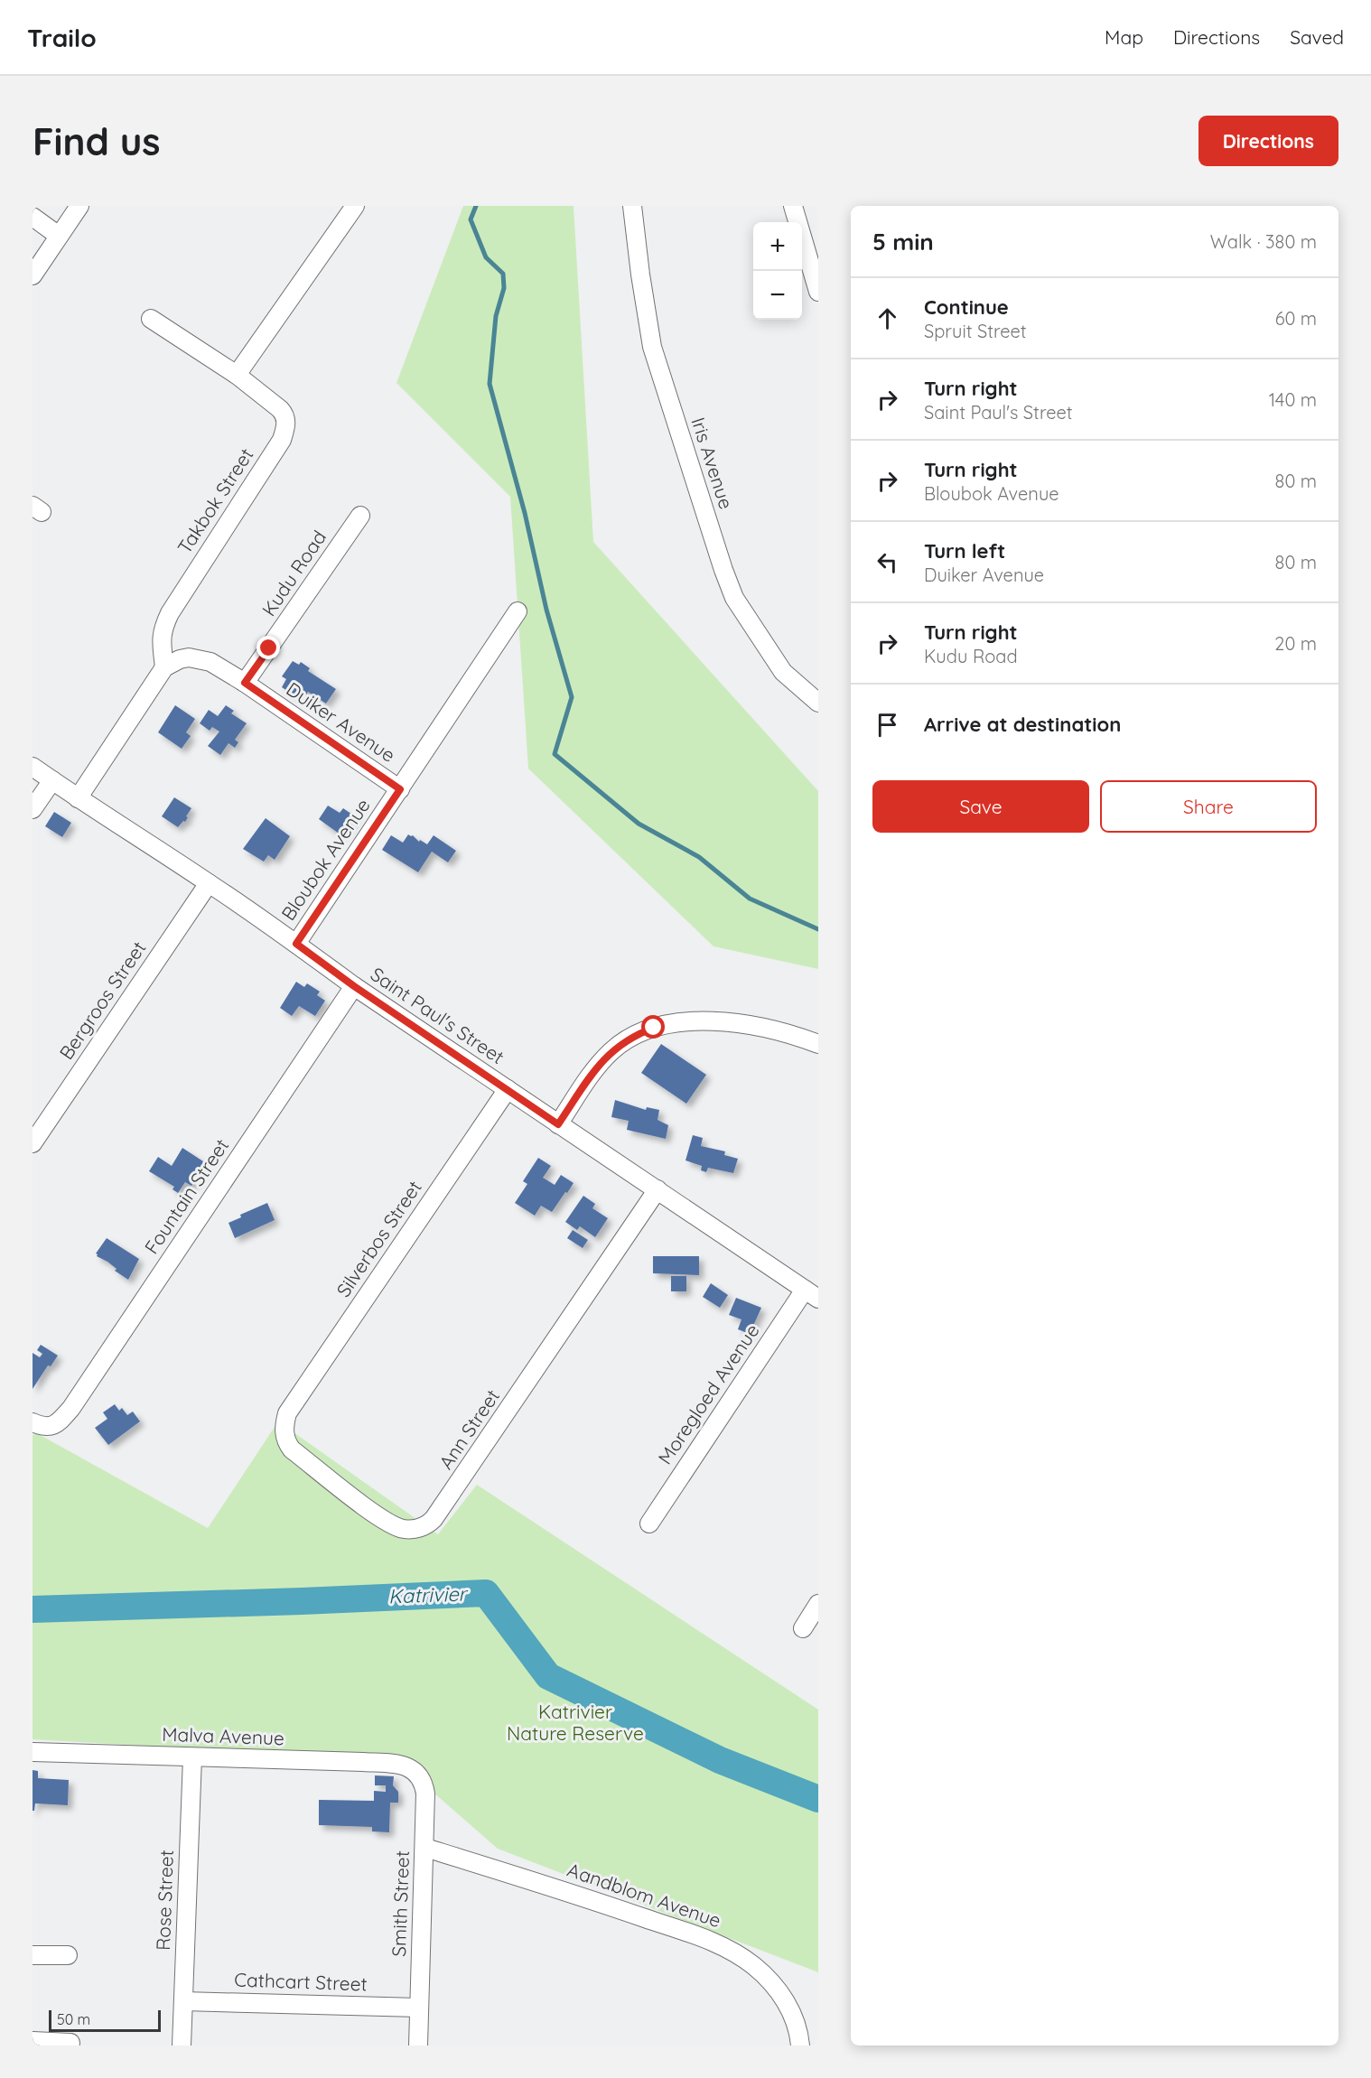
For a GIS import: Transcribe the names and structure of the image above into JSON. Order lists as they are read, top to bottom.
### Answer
{
  "streets": {
    "street": [
      "Iris Avenue",
      "Takbok Street",
      "Kudu Road",
      "Duiker Avenue",
      "Bloubok Avenue",
      "Bergroos Street",
      "Saint Paul's Street",
      "Fountain Street",
      "Silverbos Street",
      "Moregloed Avenue",
      "Ann Street",
      "Malva Avenue",
      "Aandblom Avenue",
      "Rose Street",
      "Smith Street",
      "Cathcart Street"
    ]
  },
  "crossings": [
    ["Takbok Street", "Duiker Avenue"],
    ["Kudu Road", "Duiker Avenue"],
    ["Duiker Avenue", "Bloubok Avenue"],
    ["Bloubok Avenue", "Saint Paul's Street"],
    ["Bergroos Street", "Saint Paul's Street"],
    ["Saint Paul's Street", "Fountain Street"],
    ["Saint Paul's Street", "Silverbos Street"],
    ["Saint Paul's Street", "Moregloed Avenue"],
    ["Saint Paul's Street", "Ann Street"],
    ["Silverbos Street", "Ann Street"],
    ["Malva Avenue", "Rose Street"],
    ["Malva Avenue", "Smith Street"],
    ["Aandblom Avenue", "Smith Street"],
    ["Rose Street", "Cathcart Street"],
    ["Smith Street", "Cathcart Street"]
  ],
  "water": ["Katrivier"],
  "parks": ["Katrivier Nature Reserve"],
  "scale_bar": "50 m",
  "page": {
    "header": "Trailo",
    "nav": ["Map", "Directions", "Saved"],
    "buttons": [
      "Directions",
      ["Save", "Share"]
    ],
    "title": "Find us",
    "heading": ["5 min", "Walk · 380 m"],
    "map_buttons": ["+", "−"],
    "list": [
      ["Continue", "Spruit Street", "60 m"],
      ["Turn right", "Saint Paul's Street", "140 m"],
      ["Turn right", "Bloubok Avenue", "80 m"],
      ["Turn left", "Duiker Avenue", "80 m"],
      ["Turn right", "Kudu Road", "20 m"],
      "Arrive at destination"
    ],
    "scale": "50 m"
  }
}
